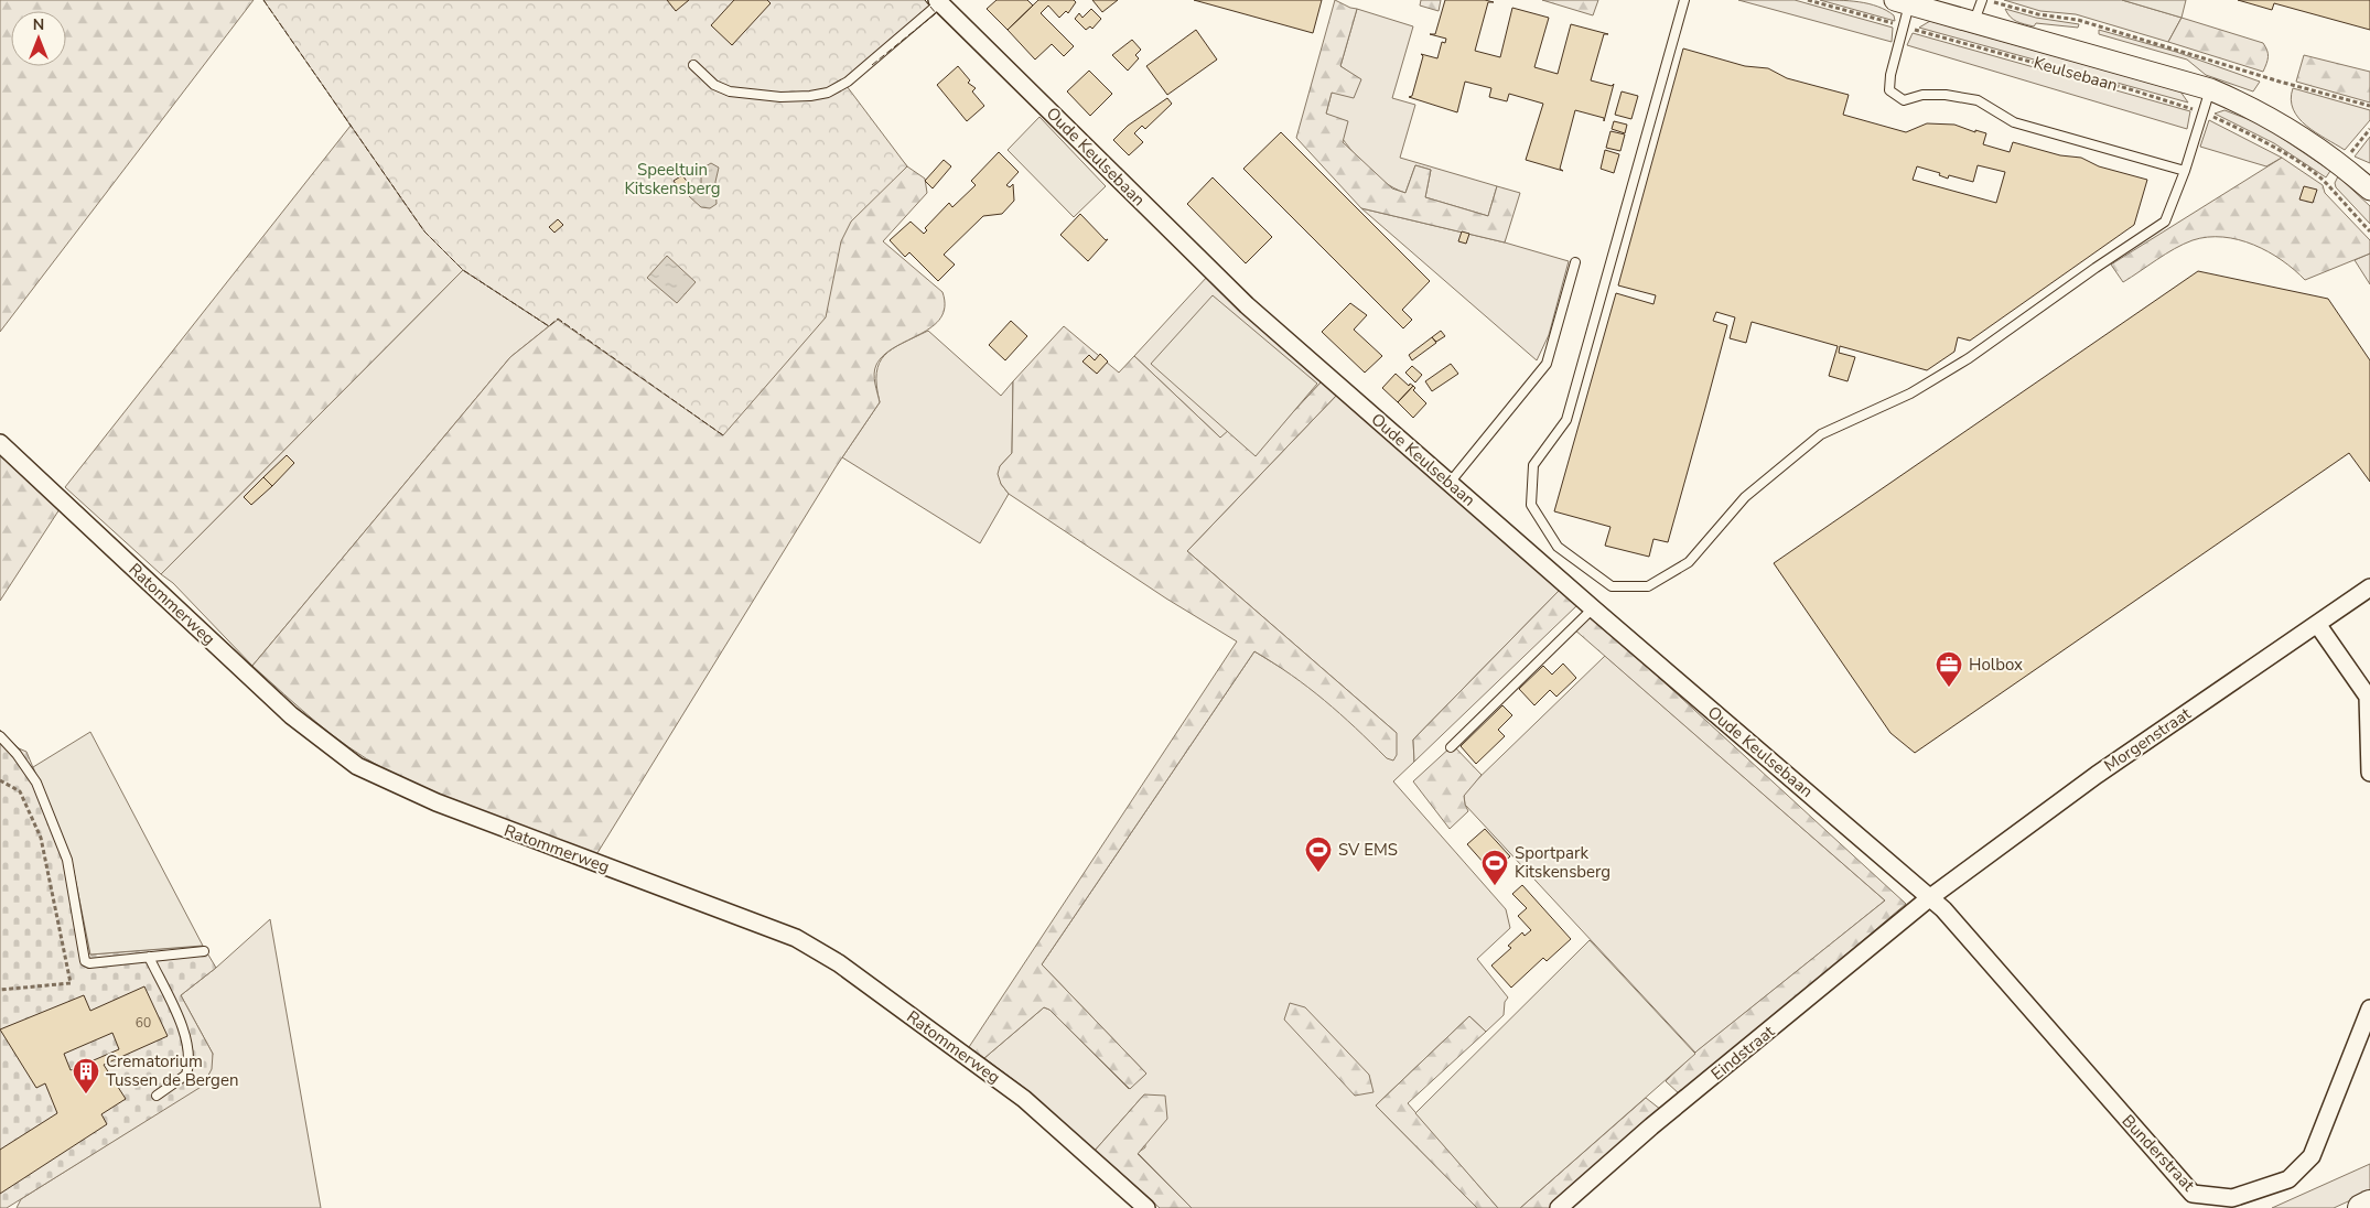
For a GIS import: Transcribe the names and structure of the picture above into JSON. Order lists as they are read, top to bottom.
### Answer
{
  "streets": {
    "street": [
      "Keulsebaan",
      "Oude Keulsebaan",
      "Ratommerweg",
      "Morgenstraat",
      "Eindstraat",
      "Bunderstraat"
    ]
  },
  "crossings": [
    ["Oude Keulsebaan", "Morgenstraat"],
    ["Oude Keulsebaan", "Eindstraat"],
    ["Oude Keulsebaan", "Bunderstraat"],
    ["Morgenstraat", "Eindstraat"],
    ["Morgenstraat", "Bunderstraat"],
    ["Eindstraat", "Bunderstraat"]
  ],
  "parks": ["Speeltuin Kitskensberg"],
  "places": {
    "office": ["Holbox"],
    "sports": ["SV EMS", "Sportpark Kitskensberg"],
    "building": ["Crematorium Tussen de Bergen"]
  },
  "house_numbers": ["60"],
  "north": "top"
}
